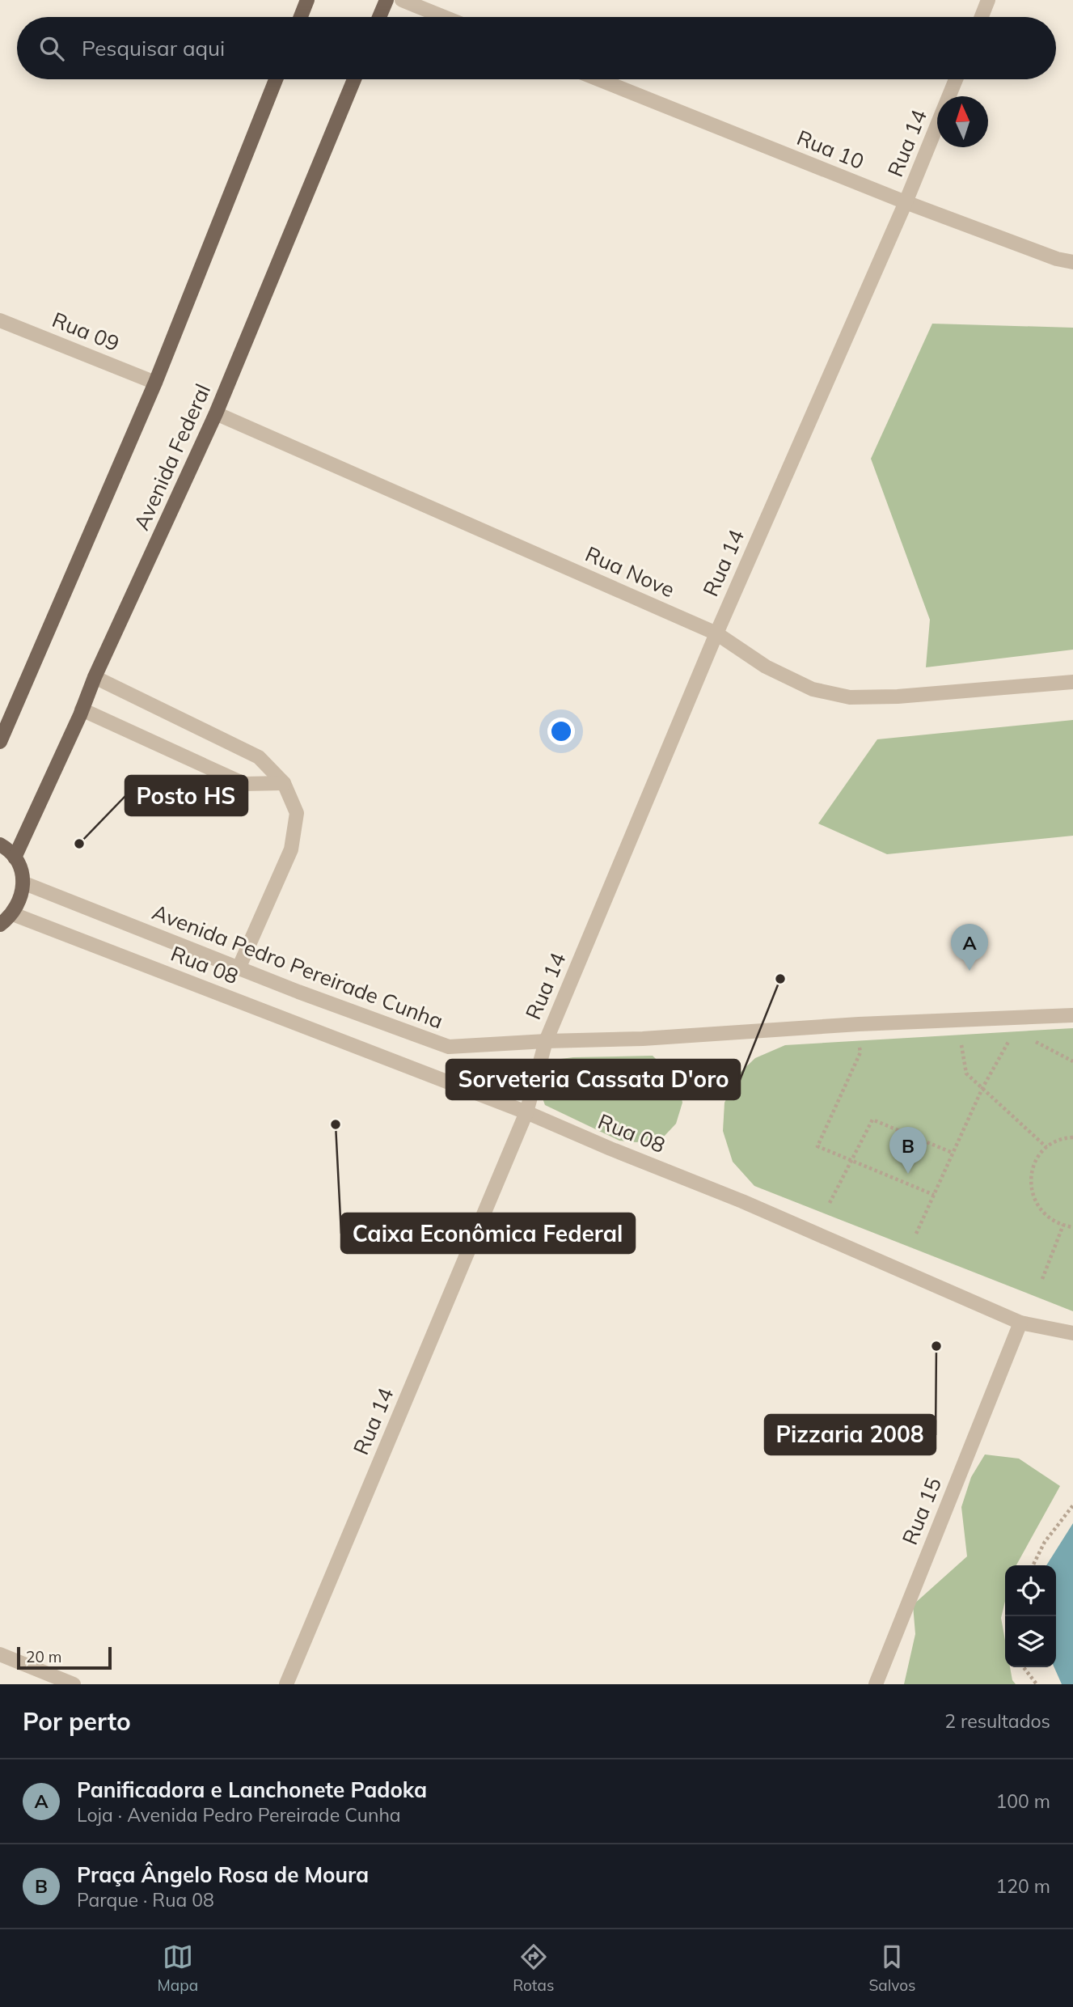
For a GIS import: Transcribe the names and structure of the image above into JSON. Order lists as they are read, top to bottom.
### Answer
{
  "streets": {
    "main road": ["Avenida Federal"],
    "street": [
      "Rua 14",
      "Rua 10",
      "Rua 09",
      "Rua Nove",
      "Rua 08",
      "Avenida Pedro Pereirade Cunha",
      "Rua 15"
    ]
  },
  "crossings": [
    ["Rua 14", "Rua 10"],
    ["Rua 14", "Rua Nove"],
    ["Rua 14", "Rua 08"],
    ["Rua 14", "Avenida Pedro Pereirade Cunha"],
    ["Rua 09", "Avenida Federal"],
    ["Avenida Federal", "Rua Nove"],
    ["Rua 08", "Rua 15"]
  ],
  "places": [
    "Posto HS",
    "Sorveteria Cassata D'oro",
    "Caixa Econômica Federal",
    "Pizzaria 2008"
  ],
  "scale_bar": "20 m",
  "north": "top",
  "page": {
    "search": "Pesquisar aqui",
    "pins": ["A", "B"],
    "scale": "20 m",
    "heading": ["Por perto", "2 resultados"],
    "list": [
      {
        "mark": "A",
        "name": "Panificadora e Lanchonete Padoka",
        "note": "Loja · Avenida Pedro Pereirade Cunha",
        "value": "100 m"
      },
      {
        "mark": "B",
        "name": "Praça Ângelo Rosa de Moura",
        "note": "Parque · Rua 08",
        "value": "120 m"
      }
    ],
    "nav": ["Mapa", "Rotas", "Salvos"]
  }
}
